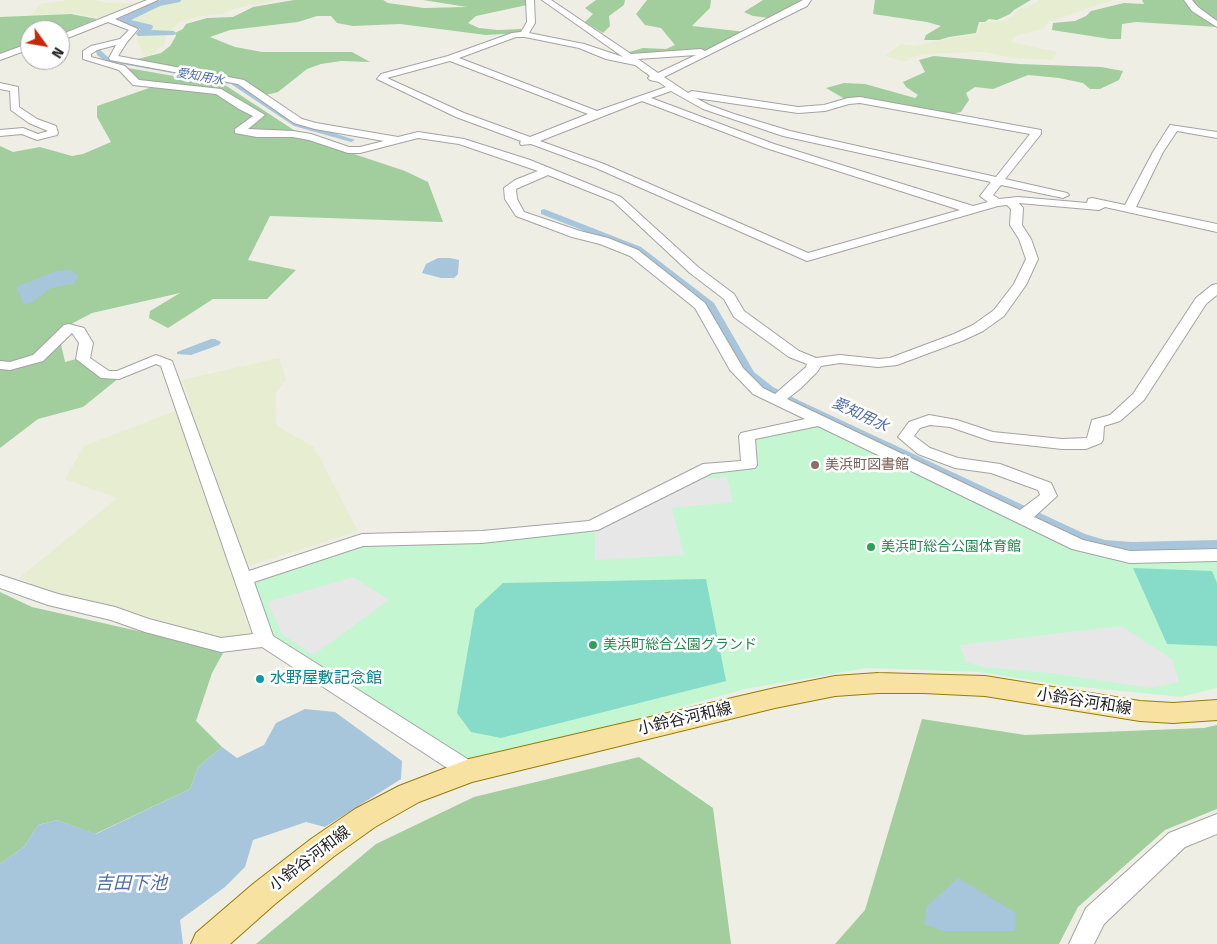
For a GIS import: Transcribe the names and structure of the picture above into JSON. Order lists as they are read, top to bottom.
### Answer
{
  "streets": {
    "main road": ["小鈴谷河和線"]
  },
  "water": ["愛知用水", "吉田下池"],
  "places": [
    "美浜町図書館",
    "美浜町総合公園体育館",
    "美浜町総合公園グランド",
    "水野屋敷記念館"
  ],
  "north": "bottom right"
}
